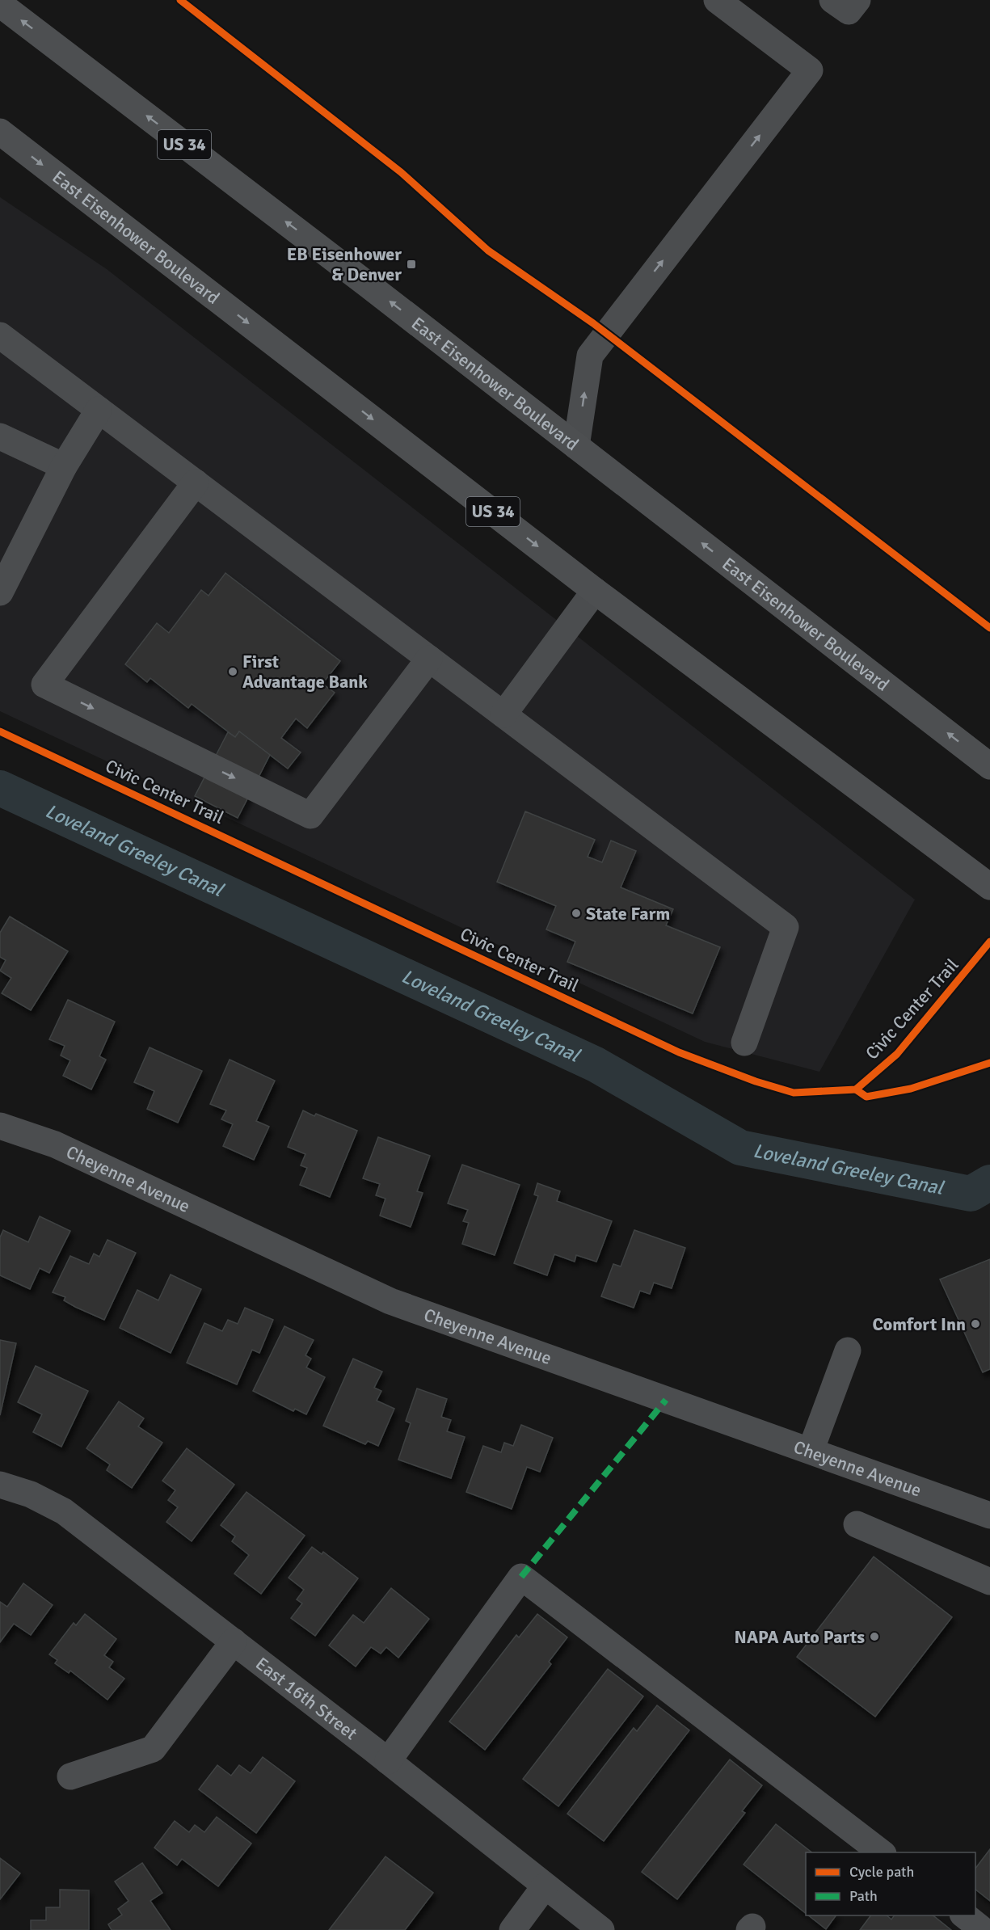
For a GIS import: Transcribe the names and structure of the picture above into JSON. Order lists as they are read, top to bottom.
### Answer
{
  "streets": {
    "highway": ["US 34", "East Eisenhower Boulevard"],
    "street": ["Cheyenne Avenue", "East 16th Street"],
    "cycle path": ["Civic Center Trail"]
  },
  "water": ["Loveland Greeley Canal"],
  "places": {
    "transit": ["EB Eisenhower & Denver"],
    "other": [
      "First Advantage Bank",
      "State Farm",
      "Comfort Inn",
      "NAPA Auto Parts"
    ]
  },
  "legend": ["Cycle path", "Path"]
}
